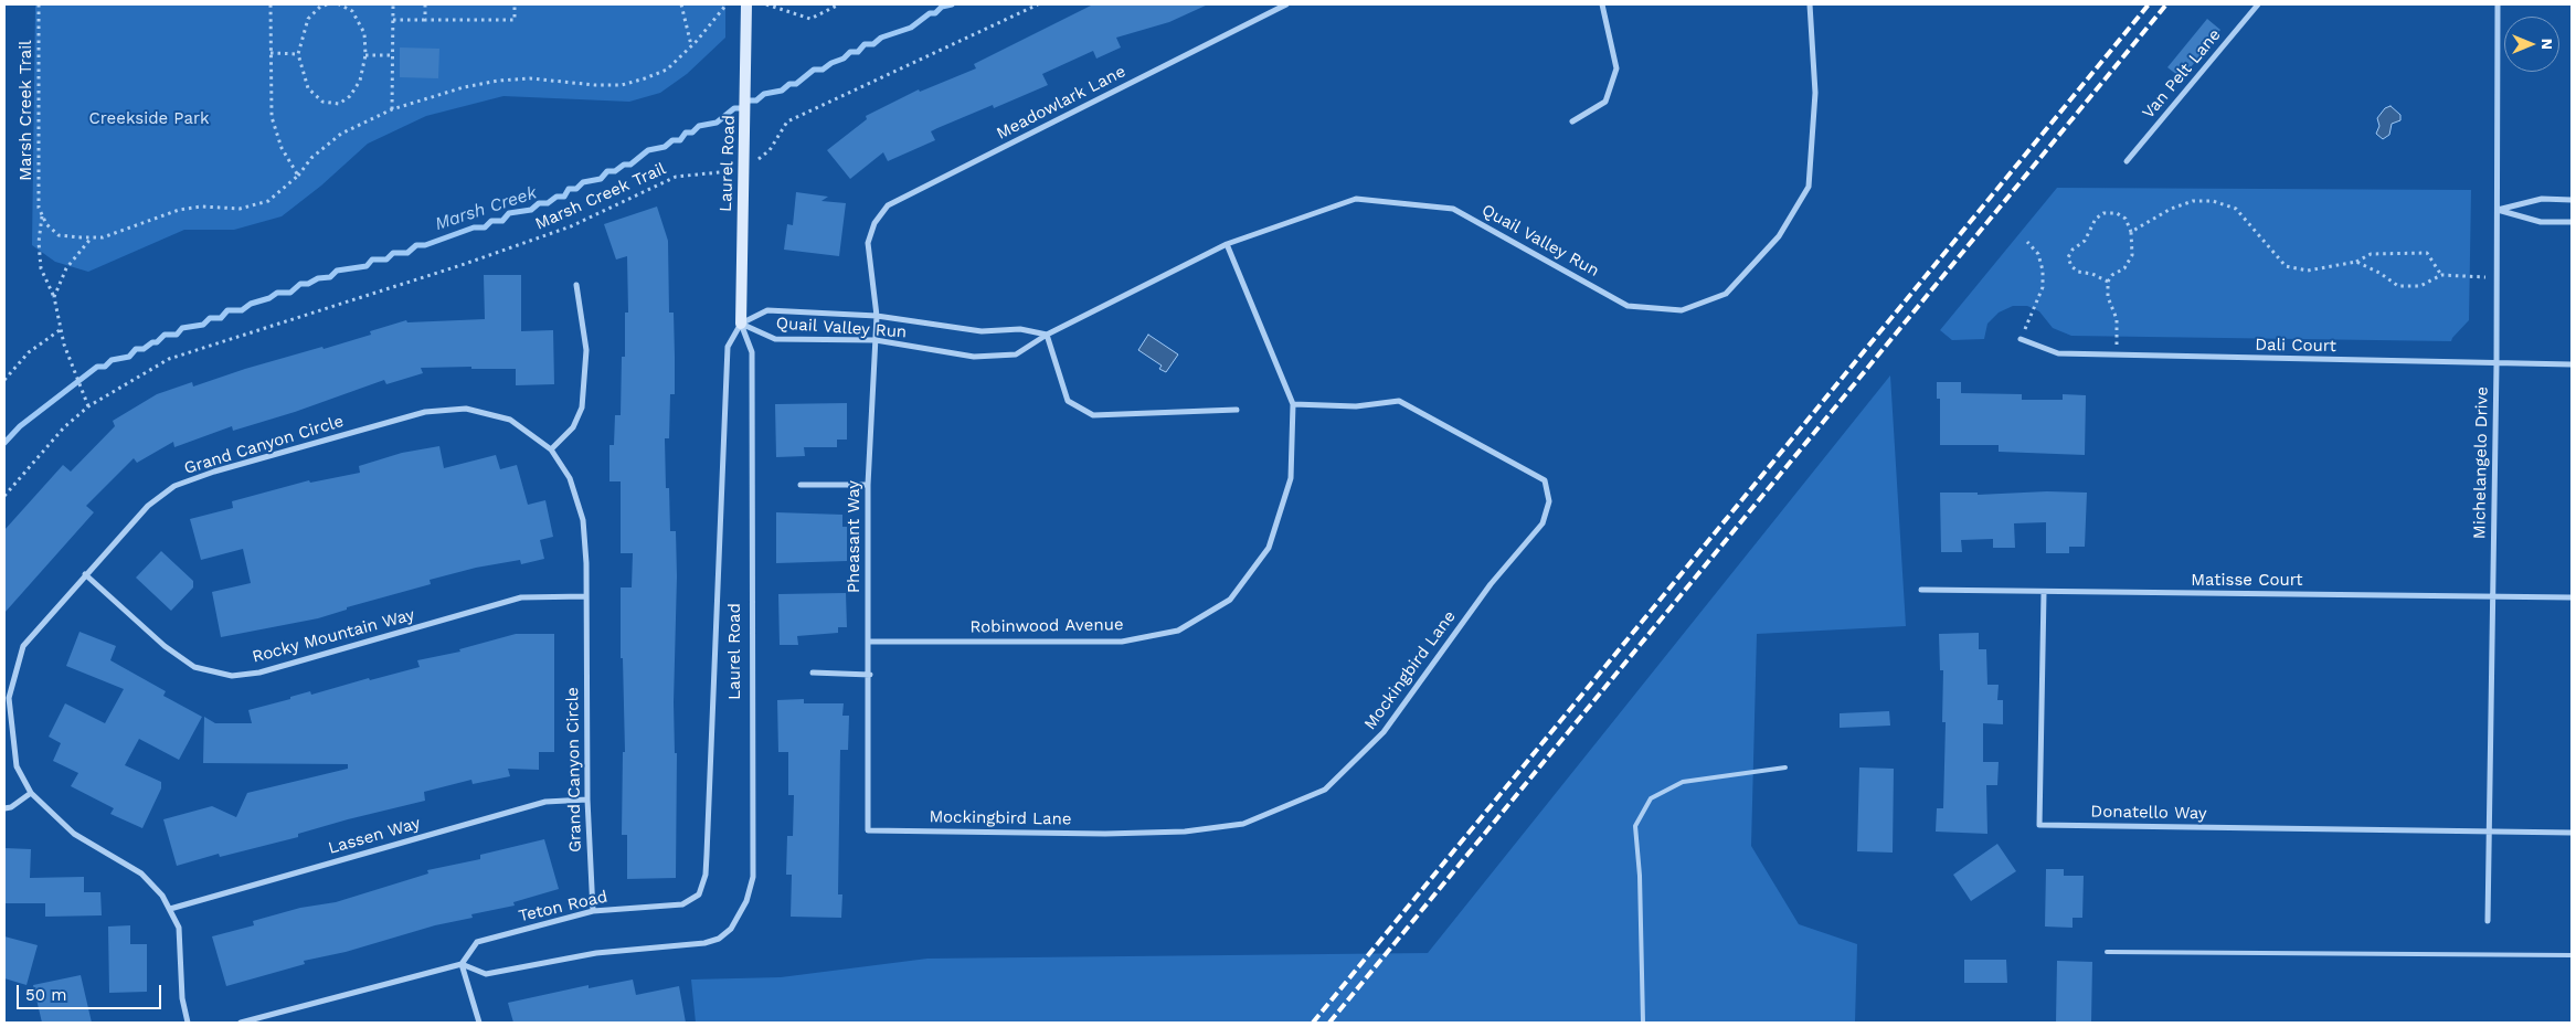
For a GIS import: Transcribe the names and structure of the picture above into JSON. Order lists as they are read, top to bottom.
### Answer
{
  "streets": {
    "street": [
      "Van Pelt Lane",
      "Meadowlark Lane",
      "Laurel Road",
      "Quail Valley Run",
      "Dali Court",
      "Grand Canyon Circle",
      "Michelangelo Drive",
      "Pheasant Way",
      "Matisse Court",
      "Robinwood Avenue",
      "Rocky Mountain Way",
      "Mockingbird Lane",
      "Donatello Way",
      "Lassen Way",
      "Teton Road"
    ],
    "path": ["Marsh Creek Trail"]
  },
  "crossings": [
    ["Meadowlark Lane", "Pheasant Way"],
    ["Marsh Creek Trail", "Laurel Road"],
    ["Laurel Road", "Quail Valley Run"],
    ["Laurel Road", "Teton Road"],
    ["Quail Valley Run", "Pheasant Way"],
    ["Quail Valley Run", "Robinwood Avenue"],
    ["Dali Court", "Michelangelo Drive"],
    ["Grand Canyon Circle", "Rocky Mountain Way"],
    ["Grand Canyon Circle", "Lassen Way"],
    ["Grand Canyon Circle", "Teton Road"],
    ["Michelangelo Drive", "Matisse Court"],
    ["Michelangelo Drive", "Donatello Way"],
    ["Pheasant Way", "Robinwood Avenue"],
    ["Pheasant Way", "Mockingbird Lane"],
    ["Matisse Court", "Donatello Way"],
    ["Robinwood Avenue", "Mockingbird Lane"]
  ],
  "water": ["Marsh Creek"],
  "parks": ["Creekside Park"],
  "scale_bar": "50 m",
  "north": "right"
}
